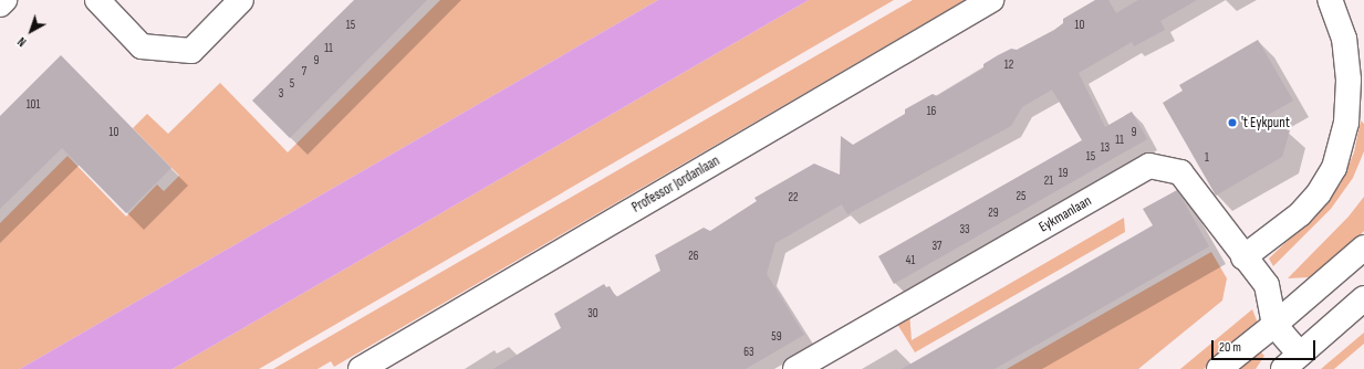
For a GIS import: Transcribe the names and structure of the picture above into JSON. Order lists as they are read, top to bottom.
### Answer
{
  "streets": {
    "street": ["Professor Jordanlaan", "Eykmanlaan"]
  },
  "places": ["'t Eykpunt"],
  "house_numbers": [
    "15",
    "10",
    "11",
    "9",
    "12",
    "7",
    "5",
    "3",
    "101",
    "16",
    "10",
    "9",
    "11",
    "13",
    "15",
    "1",
    "19",
    "21",
    "25",
    "22",
    "29",
    "33",
    "37",
    "26",
    "41",
    "30",
    "59",
    "63"
  ],
  "scale_bar": "20 m",
  "north": "bottom left"
}
